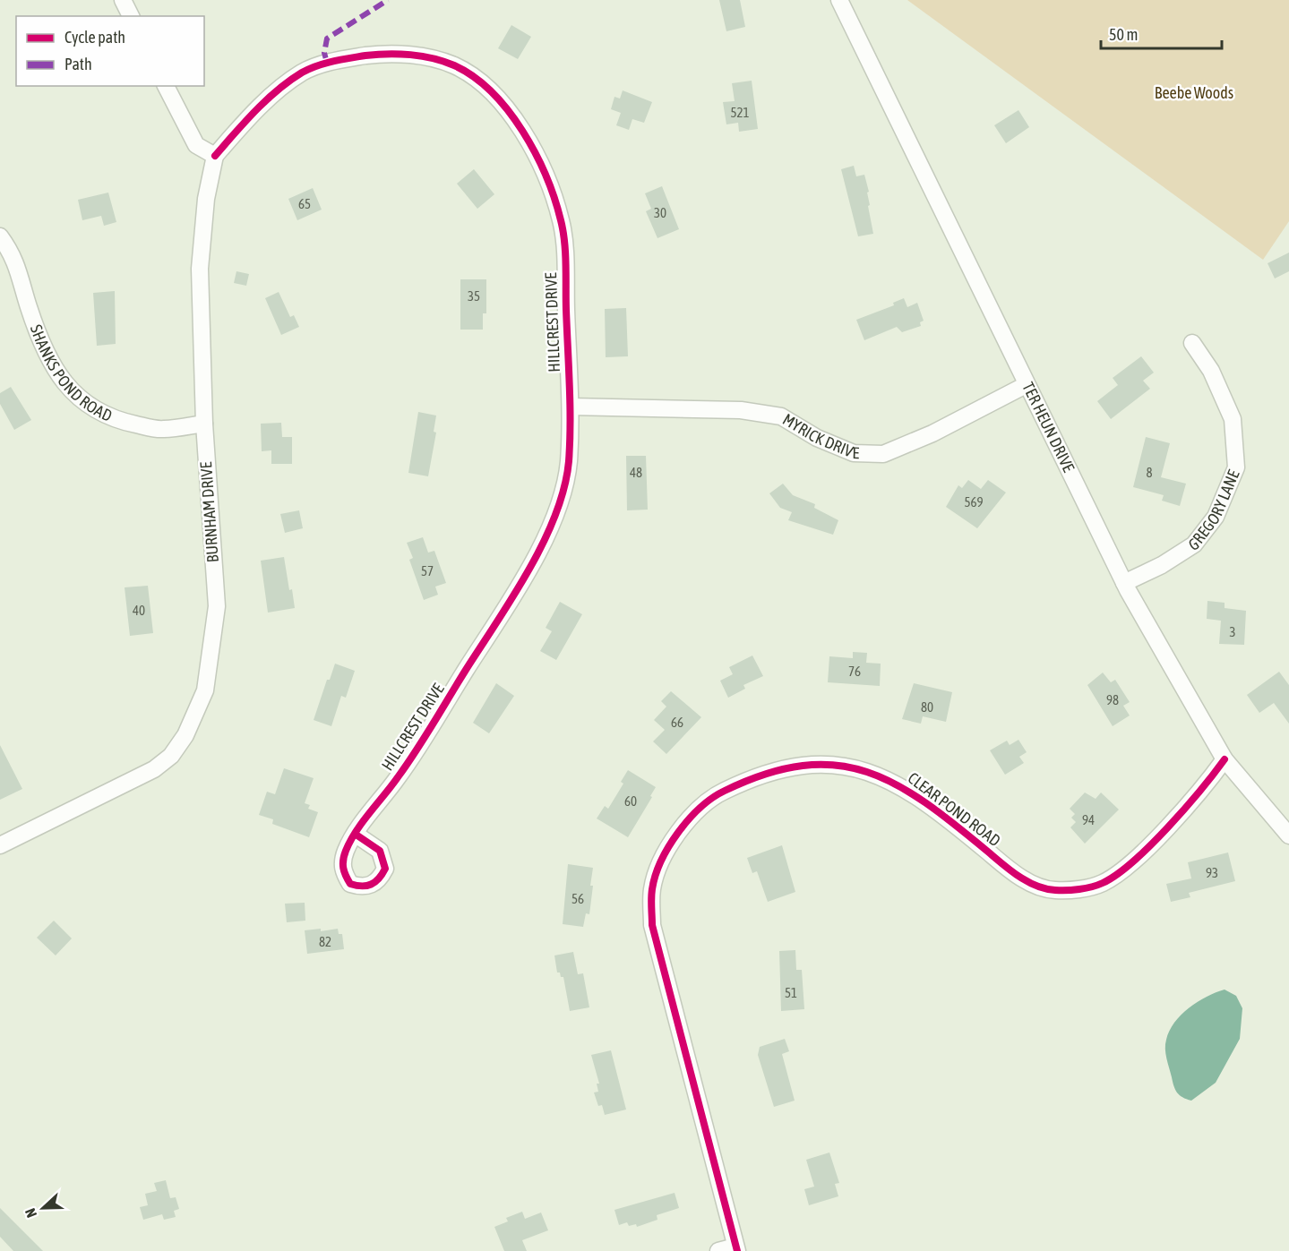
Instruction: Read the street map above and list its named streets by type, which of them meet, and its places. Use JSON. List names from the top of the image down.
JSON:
{
  "streets": {
    "street": [
      "HILLCREST DRIVE",
      "SHANKS POND ROAD",
      "TER HEUN DRIVE",
      "MYRICK DRIVE",
      "GREGORY LANE",
      "BURNHAM DRIVE",
      "CLEAR POND ROAD"
    ]
  },
  "crossings": [
    ["HILLCREST DRIVE", "MYRICK DRIVE"],
    ["HILLCREST DRIVE", "BURNHAM DRIVE"],
    ["SHANKS POND ROAD", "BURNHAM DRIVE"],
    ["TER HEUN DRIVE", "MYRICK DRIVE"],
    ["TER HEUN DRIVE", "GREGORY LANE"],
    ["TER HEUN DRIVE", "CLEAR POND ROAD"]
  ],
  "parks": ["Beebe Woods"],
  "house_numbers": [
    "521",
    "65",
    "30",
    "35",
    "48",
    "8",
    "569",
    "57",
    "40",
    "3",
    "76",
    "98",
    "80",
    "66",
    "60",
    "94",
    "93",
    "56",
    "82",
    "51"
  ],
  "legend": ["Cycle path", "Path"],
  "scale_bar": "50 m",
  "north": "left"
}
